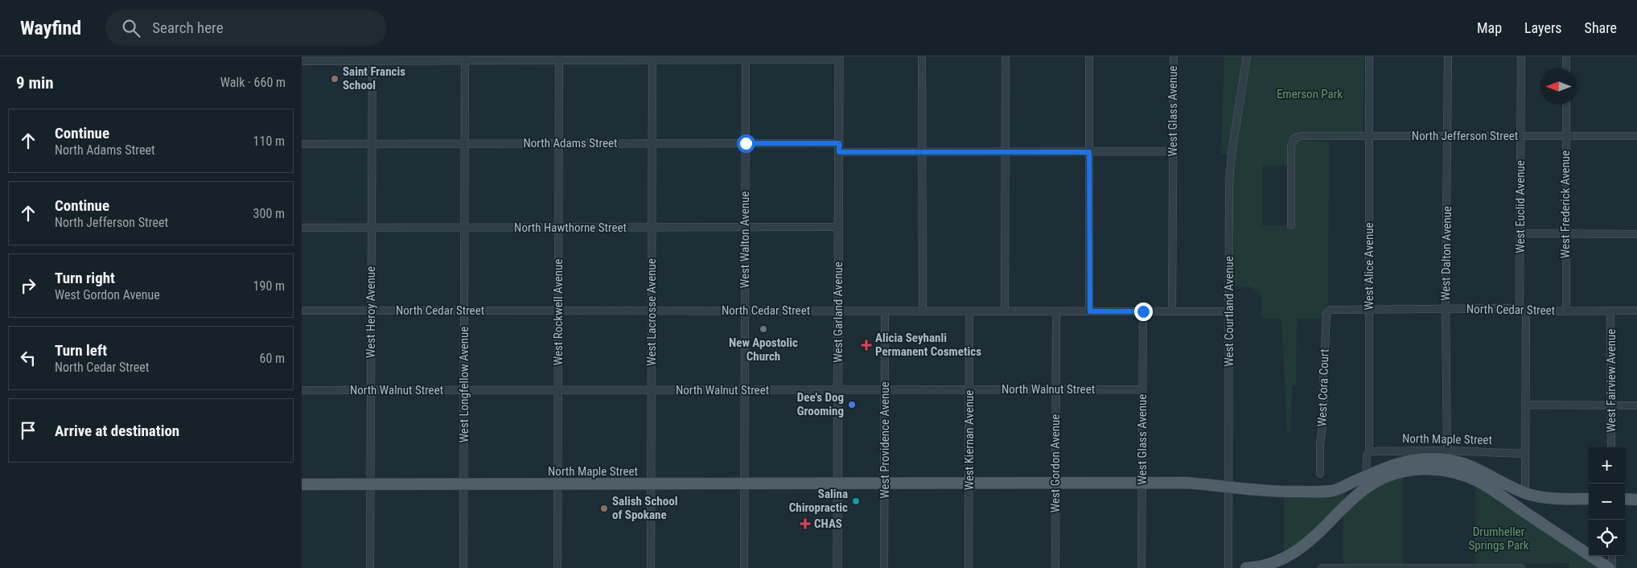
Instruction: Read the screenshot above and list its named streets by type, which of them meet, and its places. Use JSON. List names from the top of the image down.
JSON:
{
  "streets": {
    "main road": ["North Maple Street"],
    "street": [
      "West Glass Avenue",
      "North Jefferson Street",
      "North Adams Street",
      "West Frederick Avenue",
      "West Euclid Avenue",
      "North Hawthorne Street",
      "West Walton Avenue",
      "West Dalton Avenue",
      "West Alice Avenue",
      "North Cedar Street",
      "West Courtland Avenue",
      "West Heroy Avenue",
      "West Rockwell Avenue",
      "West Lacrosse Avenue",
      "West Garland Avenue",
      "West Fairview Avenue",
      "West Longfellow Avenue",
      "West Cora Court",
      "North Walnut Street",
      "West Providence Avenue",
      "West Kiernan Avenue",
      "West Gordon Avenue"
    ]
  },
  "crossings": [
    ["West Glass Avenue", "North Cedar Street"],
    ["West Glass Avenue", "North Walnut Street"],
    ["West Glass Avenue", "North Maple Street"],
    ["North Jefferson Street", "West Frederick Avenue"],
    ["North Jefferson Street", "West Euclid Avenue"],
    ["North Jefferson Street", "West Dalton Avenue"],
    ["North Jefferson Street", "West Alice Avenue"],
    ["North Adams Street", "West Walton Avenue"],
    ["North Adams Street", "West Heroy Avenue"],
    ["North Adams Street", "West Rockwell Avenue"],
    ["North Adams Street", "West Lacrosse Avenue"],
    ["North Adams Street", "West Garland Avenue"],
    ["North Adams Street", "West Longfellow Avenue"],
    ["West Frederick Avenue", "North Cedar Street"],
    ["West Euclid Avenue", "North Cedar Street"],
    ["West Euclid Avenue", "North Maple Street"],
    ["North Hawthorne Street", "West Walton Avenue"],
    ["North Hawthorne Street", "West Heroy Avenue"],
    ["North Hawthorne Street", "West Rockwell Avenue"],
    ["North Hawthorne Street", "West Lacrosse Avenue"],
    ["North Hawthorne Street", "West Garland Avenue"],
    ["North Hawthorne Street", "West Longfellow Avenue"],
    ["West Walton Avenue", "North Cedar Street"],
    ["West Walton Avenue", "North Walnut Street"],
    ["West Walton Avenue", "North Maple Street"],
    ["West Dalton Avenue", "North Cedar Street"],
    ["West Dalton Avenue", "North Maple Street"],
    ["West Alice Avenue", "North Cedar Street"],
    ["West Alice Avenue", "North Maple Street"],
    ["North Cedar Street", "West Courtland Avenue"],
    ["North Cedar Street", "West Heroy Avenue"],
    ["North Cedar Street", "West Rockwell Avenue"],
    ["North Cedar Street", "West Lacrosse Avenue"],
    ["North Cedar Street", "West Garland Avenue"],
    ["North Cedar Street", "West Fairview Avenue"],
    ["North Cedar Street", "West Longfellow Avenue"],
    ["North Cedar Street", "West Cora Court"],
    ["North Cedar Street", "West Providence Avenue"],
    ["North Cedar Street", "West Kiernan Avenue"],
    ["North Cedar Street", "West Gordon Avenue"],
    ["West Courtland Avenue", "North Maple Street"],
    ["West Heroy Avenue", "North Walnut Street"],
    ["West Heroy Avenue", "North Maple Street"],
    ["West Rockwell Avenue", "North Walnut Street"],
    ["West Rockwell Avenue", "North Maple Street"],
    ["West Lacrosse Avenue", "North Walnut Street"],
    ["West Lacrosse Avenue", "North Maple Street"],
    ["West Garland Avenue", "North Walnut Street"],
    ["West Garland Avenue", "North Maple Street"],
    ["West Longfellow Avenue", "North Walnut Street"],
    ["West Longfellow Avenue", "North Maple Street"],
    ["North Walnut Street", "West Providence Avenue"],
    ["North Walnut Street", "West Kiernan Avenue"],
    ["North Walnut Street", "West Gordon Avenue"],
    ["North Maple Street", "West Providence Avenue"],
    ["North Maple Street", "West Kiernan Avenue"],
    ["North Maple Street", "West Gordon Avenue"]
  ],
  "parks": ["Emerson Park", "Drumheller Springs Park"],
  "places": {
    "other": [
      "Saint Francis School",
      "New Apostolic Church",
      "Dee's Dog Grooming",
      "Salina Chiropractic",
      "Salish School of Spokane"
    ],
    "health": ["Alicia Seyhanli Permanent Cosmetics", "CHAS"]
  },
  "north": "left",
  "page": {
    "header": "Wayfind",
    "search": "Search here",
    "nav": ["Map", "Layers", "Share"],
    "heading": ["9 min", "Walk · 660 m"],
    "list": [
      ["Continue", "North Adams Street", "110 m"],
      ["Continue", "North Jefferson Street", "300 m"],
      ["Turn right", "West Gordon Avenue", "190 m"],
      ["Turn left", "North Cedar Street", "60 m"],
      "Arrive at destination"
    ],
    "map_buttons": ["+", "−"]
  }
}
